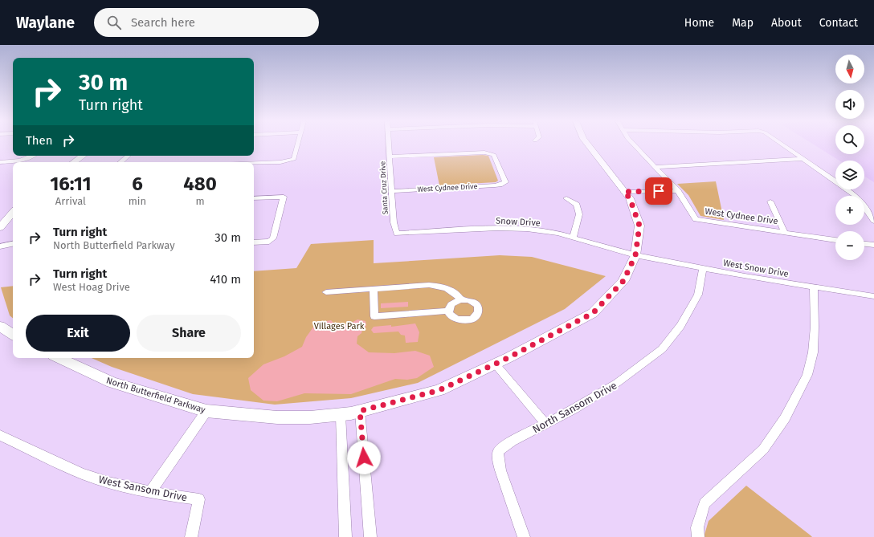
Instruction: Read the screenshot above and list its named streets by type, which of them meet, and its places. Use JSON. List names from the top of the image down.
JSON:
{
  "streets": {
    "street": [
      "Santa Cruz Drive",
      "West Cydnee Drive",
      "Snow Drive",
      "West Snow Drive",
      "North Butterfield Parkway",
      "North Sansom Drive",
      "West Sansom Drive"
    ]
  },
  "crossings": [
    ["Santa Cruz Drive", "West Cydnee Drive"],
    ["Santa Cruz Drive", "Snow Drive"],
    ["Snow Drive", "West Snow Drive"],
    ["Snow Drive", "North Butterfield Parkway"],
    ["West Snow Drive", "North Butterfield Parkway"],
    ["West Snow Drive", "North Sansom Drive"]
  ],
  "parks": ["Villages Park"],
  "north": "bottom",
  "page": {
    "header": "Waylane",
    "search": "Search here",
    "nav": [
      "Home",
      "Map",
      "About",
      "Contact"
    ],
    "map_buttons": ["+", "−"],
    "turn": ["30 m", "Turn right"],
    "then": "Then",
    "eta": [
      "16:11",
      "Arrival",
      "6",
      "min",
      "480",
      "m"
    ],
    "list": [
      {
        "name": "Turn right",
        "note": "North Butterfield Parkway",
        "value": "30 m"
      },
      {
        "name": "Turn right",
        "note": "West Hoag Drive",
        "value": "410 m"
      }
    ],
    "buttons": ["Exit", "Share"]
  }
}
